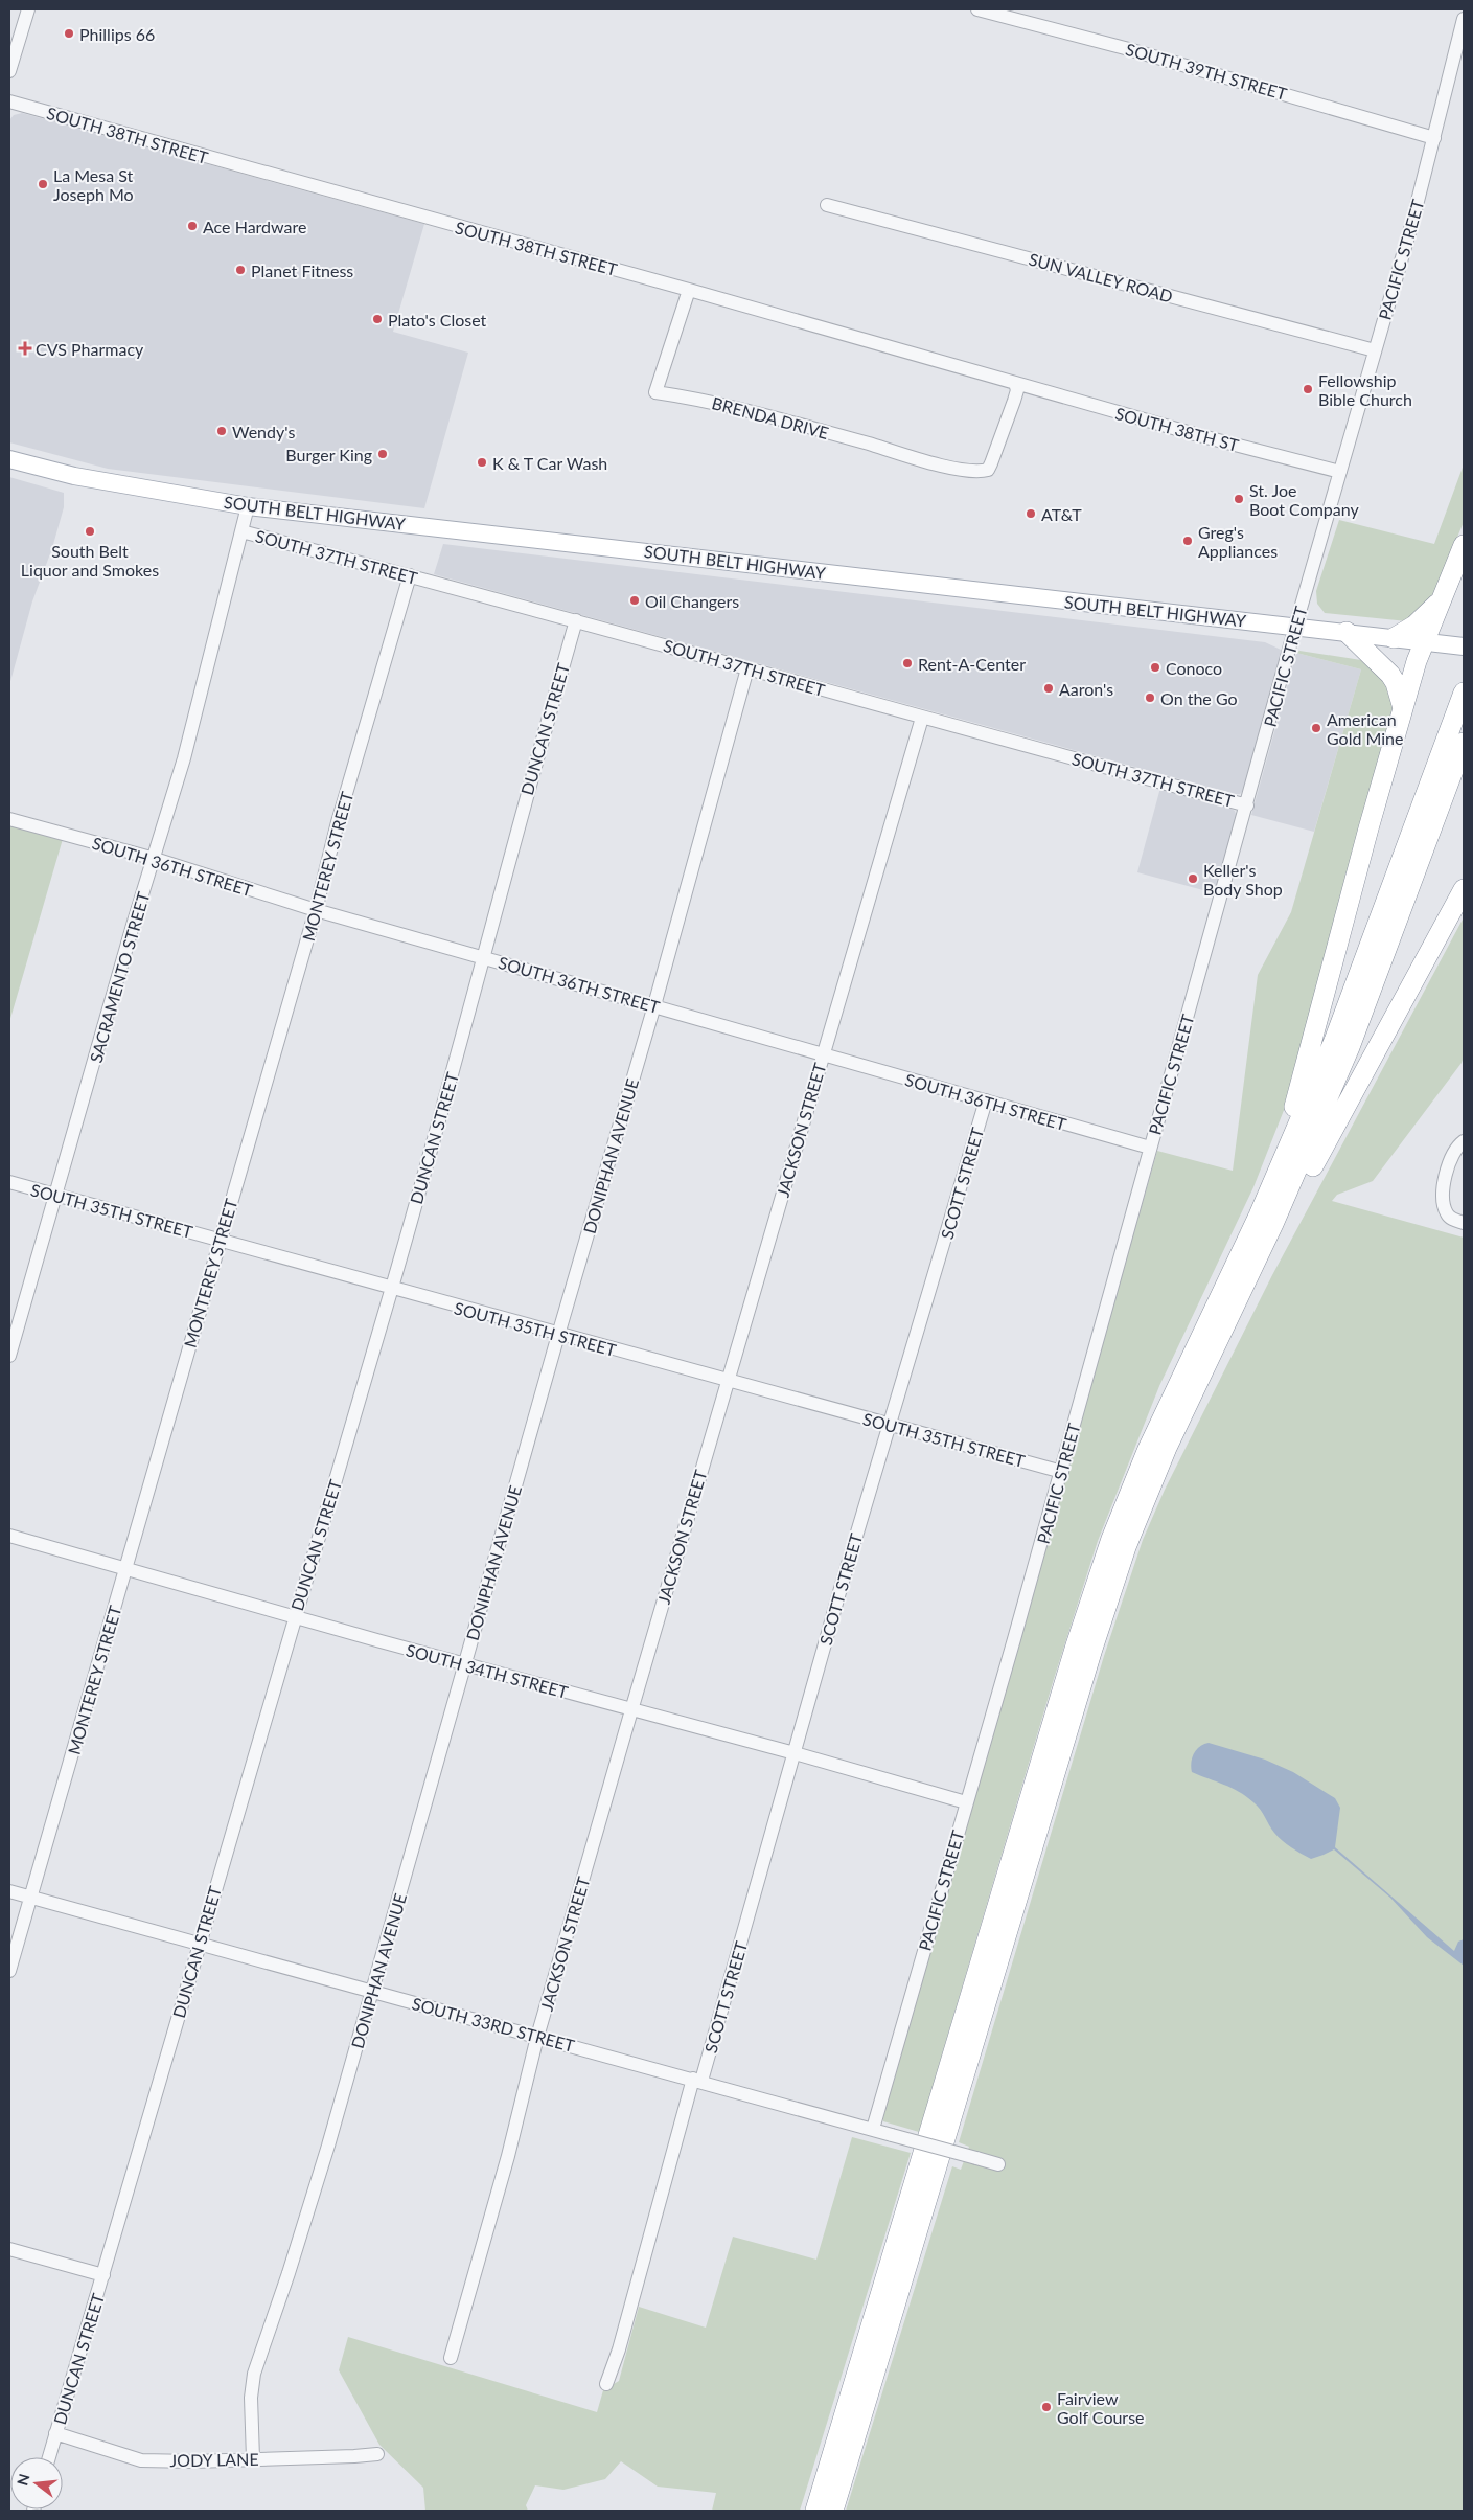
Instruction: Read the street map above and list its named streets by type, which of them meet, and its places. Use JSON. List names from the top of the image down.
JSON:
{
  "streets": {
    "main road": ["SOUTH BELT HIGHWAY"],
    "street": [
      "SOUTH 39TH STREET",
      "SOUTH 38TH STREET",
      "PACIFIC STREET",
      "SUN VALLEY ROAD",
      "BRENDA DRIVE",
      "SOUTH 38TH ST",
      "SOUTH 37TH STREET",
      "DUNCAN STREET",
      "SOUTH 36TH STREET",
      "MONTEREY STREET",
      "SACRAMENTO STREET",
      "JACKSON STREET",
      "DONIPHAN AVENUE",
      "SCOTT STREET",
      "SOUTH 35TH STREET",
      "SOUTH 34TH STREET",
      "SOUTH 33RD STREET",
      "JODY LANE"
    ]
  },
  "crossings": [
    ["SOUTH 39TH STREET", "PACIFIC STREET"],
    ["SOUTH 38TH STREET", "BRENDA DRIVE"],
    ["SOUTH 38TH STREET", "SOUTH 38TH ST"],
    ["PACIFIC STREET", "SUN VALLEY ROAD"],
    ["PACIFIC STREET", "SOUTH 38TH ST"],
    ["PACIFIC STREET", "SOUTH BELT HIGHWAY"],
    ["PACIFIC STREET", "SOUTH 37TH STREET"],
    ["PACIFIC STREET", "SOUTH 36TH STREET"],
    ["PACIFIC STREET", "SOUTH 35TH STREET"],
    ["PACIFIC STREET", "SOUTH 34TH STREET"],
    ["PACIFIC STREET", "SOUTH 33RD STREET"],
    ["BRENDA DRIVE", "SOUTH 38TH ST"],
    ["SOUTH BELT HIGHWAY", "SACRAMENTO STREET"],
    ["SOUTH 37TH STREET", "DUNCAN STREET"],
    ["SOUTH 37TH STREET", "MONTEREY STREET"],
    ["SOUTH 37TH STREET", "SACRAMENTO STREET"],
    ["SOUTH 37TH STREET", "JACKSON STREET"],
    ["SOUTH 37TH STREET", "DONIPHAN AVENUE"],
    ["DUNCAN STREET", "SOUTH 36TH STREET"],
    ["DUNCAN STREET", "SOUTH 35TH STREET"],
    ["DUNCAN STREET", "SOUTH 34TH STREET"],
    ["DUNCAN STREET", "SOUTH 33RD STREET"],
    ["DUNCAN STREET", "JODY LANE"],
    ["SOUTH 36TH STREET", "MONTEREY STREET"],
    ["SOUTH 36TH STREET", "SACRAMENTO STREET"],
    ["SOUTH 36TH STREET", "JACKSON STREET"],
    ["SOUTH 36TH STREET", "DONIPHAN AVENUE"],
    ["SOUTH 36TH STREET", "SCOTT STREET"],
    ["MONTEREY STREET", "SOUTH 35TH STREET"],
    ["MONTEREY STREET", "SOUTH 34TH STREET"],
    ["MONTEREY STREET", "SOUTH 33RD STREET"],
    ["SACRAMENTO STREET", "SOUTH 35TH STREET"],
    ["JACKSON STREET", "SOUTH 35TH STREET"],
    ["JACKSON STREET", "SOUTH 34TH STREET"],
    ["JACKSON STREET", "SOUTH 33RD STREET"],
    ["DONIPHAN AVENUE", "SOUTH 35TH STREET"],
    ["DONIPHAN AVENUE", "SOUTH 34TH STREET"],
    ["DONIPHAN AVENUE", "SOUTH 33RD STREET"],
    ["DONIPHAN AVENUE", "JODY LANE"],
    ["SCOTT STREET", "SOUTH 35TH STREET"],
    ["SCOTT STREET", "SOUTH 34TH STREET"],
    ["SCOTT STREET", "SOUTH 33RD STREET"]
  ],
  "places": {
    "other": [
      "Phillips 66",
      "La Mesa St Joseph Mo",
      "Ace Hardware",
      "Planet Fitness",
      "Plato's Closet",
      "Fellowship Bible Church",
      "Wendy's",
      "Burger King",
      "K & T Car Wash",
      "St. Joe Boot Company",
      "AT&T",
      "South Belt Liquor and Smokes",
      "Greg's Appliances",
      "Oil Changers",
      "Rent-A-Center",
      "Conoco",
      "Aaron's",
      "On the Go",
      "American Gold Mine",
      "Keller's Body Shop",
      "Fairview Golf Course"
    ],
    "health": ["CVS Pharmacy"]
  },
  "north": "left"
}
